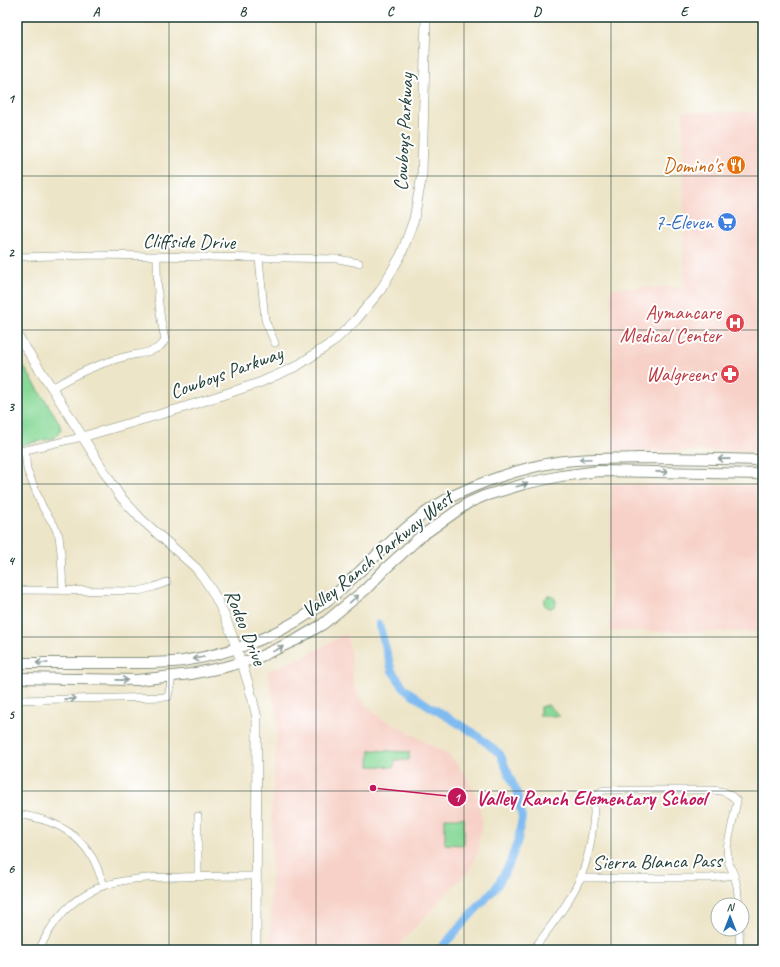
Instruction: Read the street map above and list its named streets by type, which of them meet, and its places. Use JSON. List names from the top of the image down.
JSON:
{
  "streets": {
    "main road": ["Valley Ranch Parkway West"],
    "street": [
      "Cowboys Parkway",
      "Cliffside Drive",
      "Rodeo Drive",
      "Sierra Blanca Pass"
    ]
  },
  "crossings": [
    ["Cowboys Parkway", "Rodeo Drive"],
    ["Valley Ranch Parkway West", "Rodeo Drive"]
  ],
  "places": {
    "restaurant": ["Domino's"],
    "supermarket": ["7-Eleven"],
    "hospital": ["Aymancare Medical Center"],
    "pharmacy": ["Walgreens"],
    "other": ["Valley Ranch Elementary School"]
  },
  "north": "top",
  "grid": {
    "columns": [
      "A",
      "B",
      "C",
      "D",
      "E"
    ],
    "rows": [
      "1",
      "2",
      "3",
      "4",
      "5",
      "6"
    ]
  }
}
